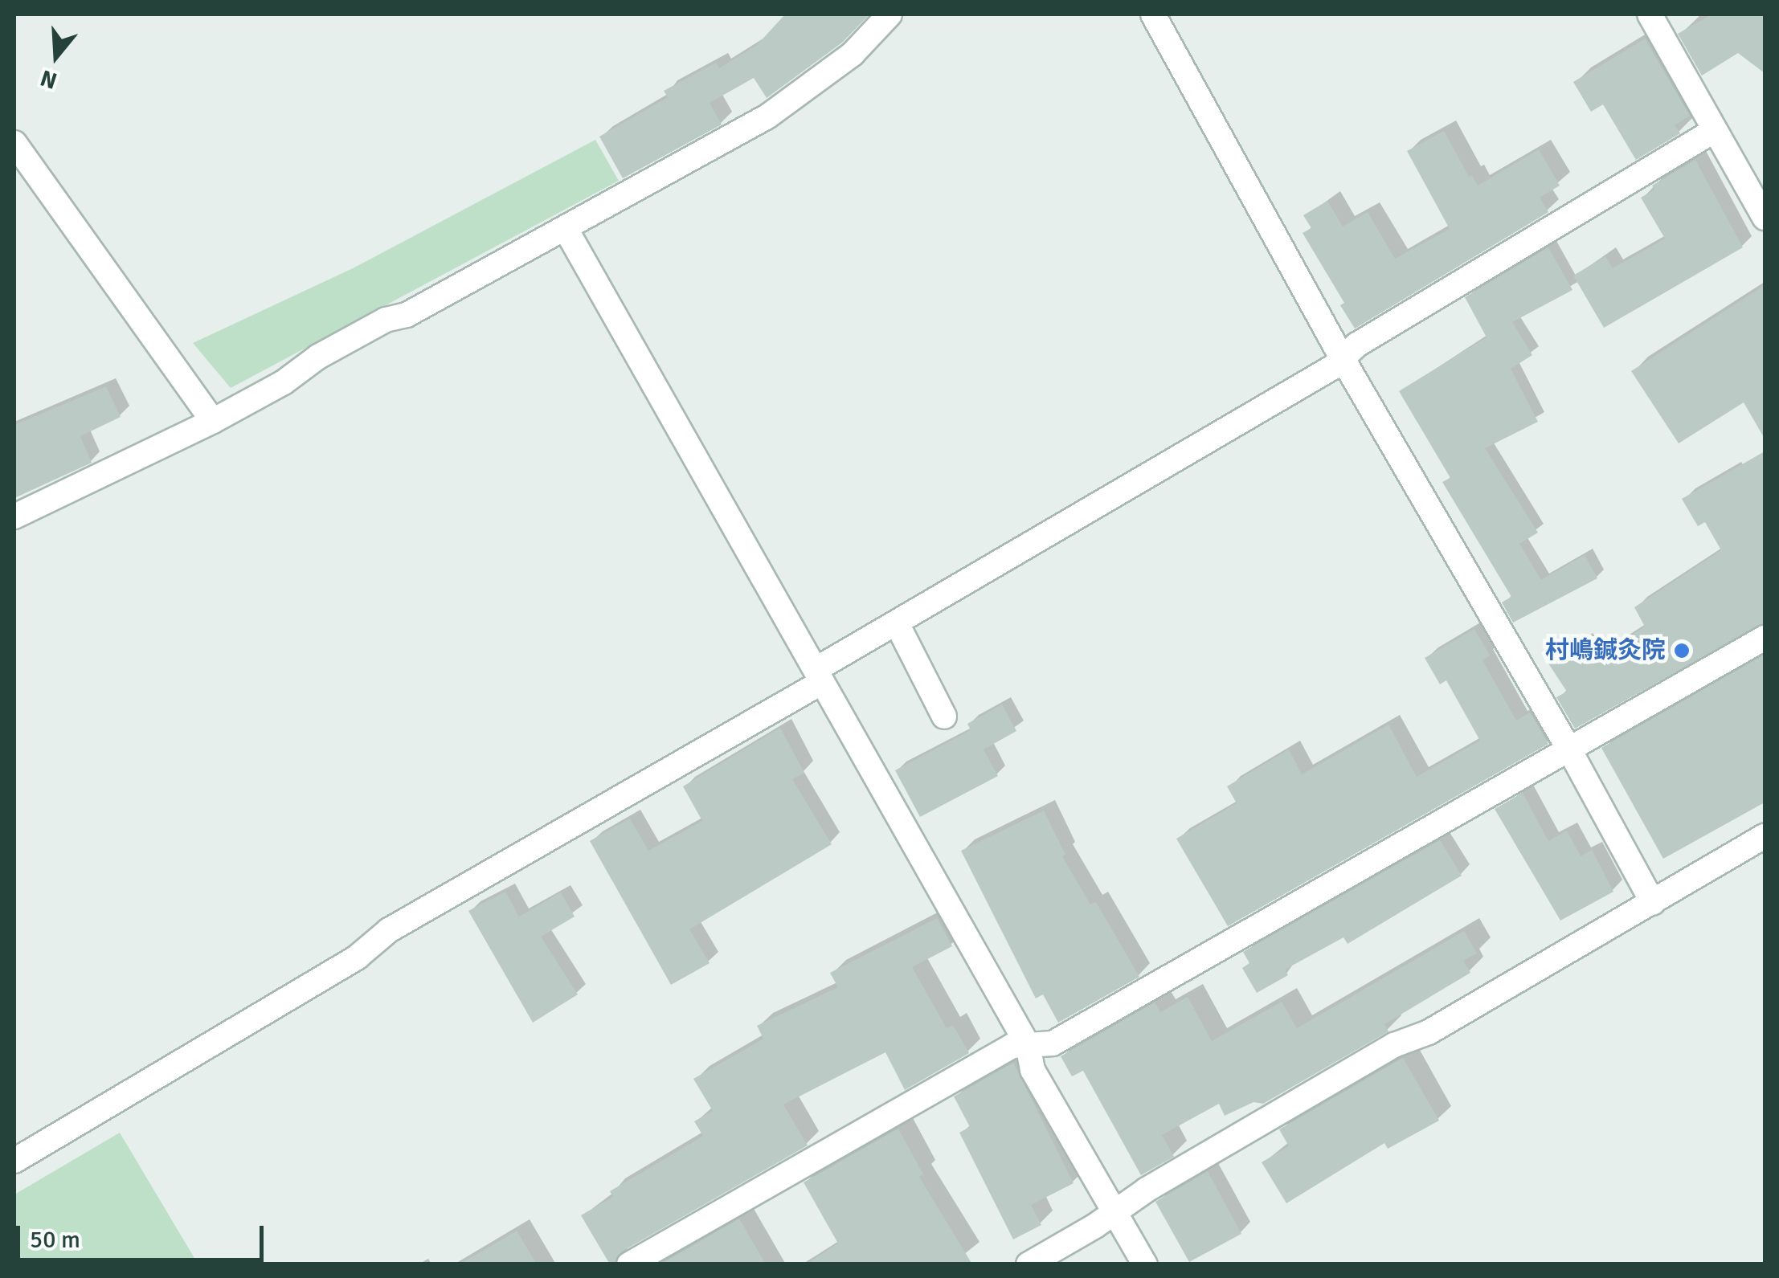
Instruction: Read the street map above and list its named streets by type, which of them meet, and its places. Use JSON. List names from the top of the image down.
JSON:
{
  "places": ["村嶋鍼灸院"],
  "scale_bar": "50 m",
  "north": "bottom"
}
